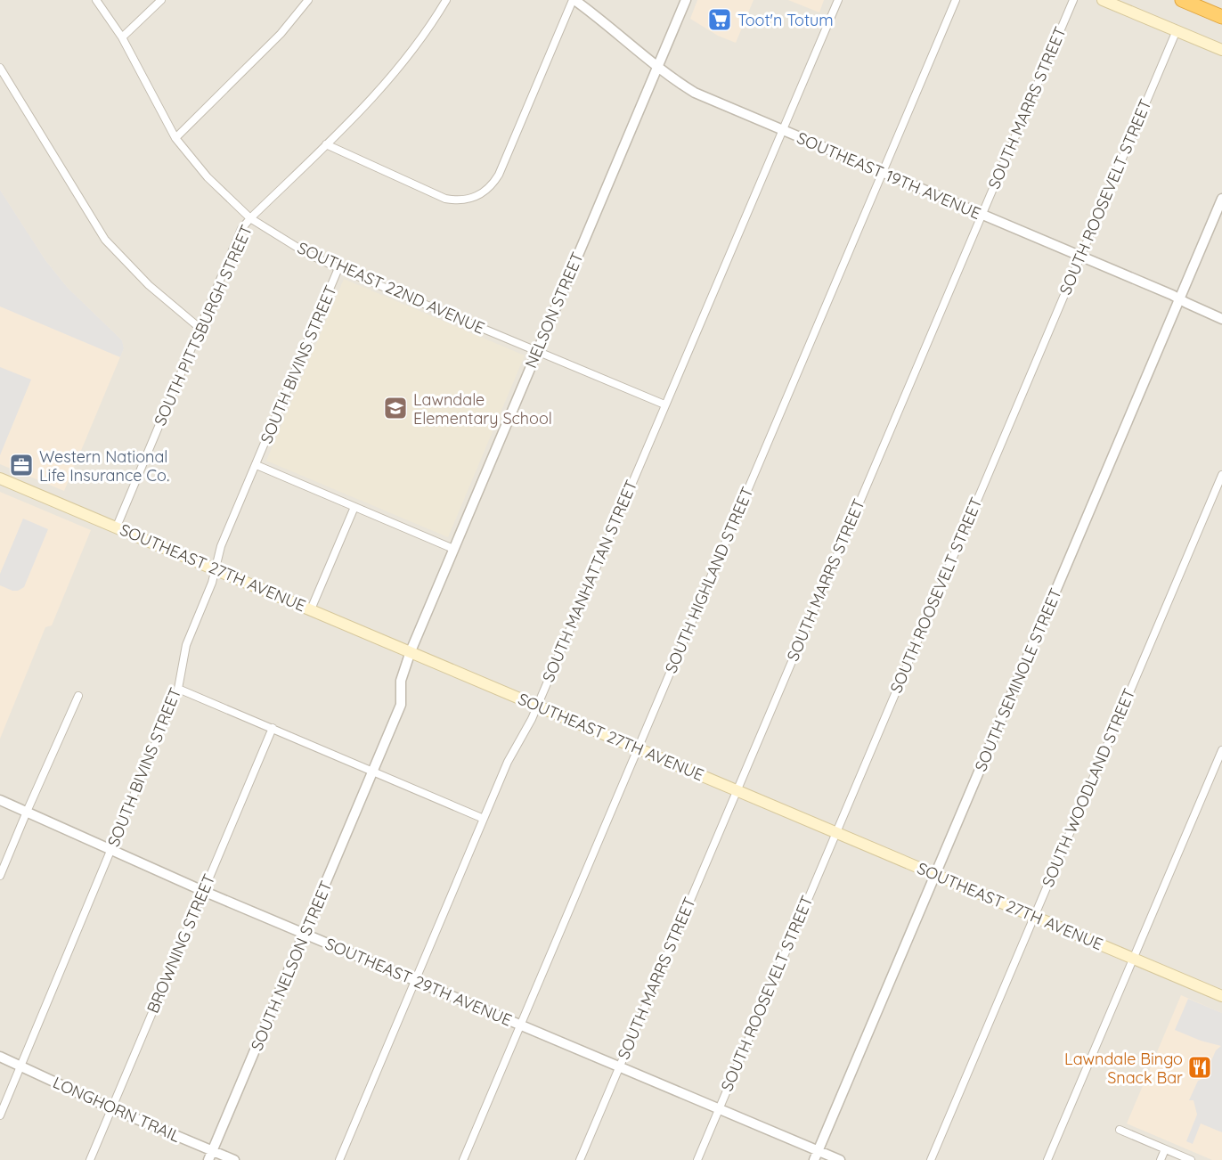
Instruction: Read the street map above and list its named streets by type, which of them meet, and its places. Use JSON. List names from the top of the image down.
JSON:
{
  "streets": {
    "main road": ["SOUTHEAST 27TH AVENUE"],
    "street": [
      "SOUTH MARRS STREET",
      "SOUTHEAST 19TH AVENUE",
      "SOUTH ROOSEVELT STREET",
      "SOUTHEAST 22ND AVENUE",
      "NELSON STREET",
      "SOUTH PITTSBURGH STREET",
      "SOUTH BIVINS STREET",
      "SOUTH HIGHLAND STREET",
      "SOUTH MANHATTAN STREET",
      "SOUTH SEMINOLE STREET",
      "SOUTH WOODLAND STREET",
      "BROWNING STREET",
      "SOUTH NELSON STREET",
      "SOUTHEAST 29TH AVENUE",
      "LONGHORN TRAIL"
    ]
  },
  "crossings": [
    ["SOUTH MARRS STREET", "SOUTHEAST 19TH AVENUE"],
    ["SOUTH MARRS STREET", "SOUTHEAST 27TH AVENUE"],
    ["SOUTH MARRS STREET", "SOUTHEAST 29TH AVENUE"],
    ["SOUTHEAST 19TH AVENUE", "SOUTH ROOSEVELT STREET"],
    ["SOUTHEAST 19TH AVENUE", "NELSON STREET"],
    ["SOUTHEAST 19TH AVENUE", "SOUTH HIGHLAND STREET"],
    ["SOUTHEAST 19TH AVENUE", "SOUTH MANHATTAN STREET"],
    ["SOUTHEAST 19TH AVENUE", "SOUTH SEMINOLE STREET"],
    ["SOUTH ROOSEVELT STREET", "SOUTHEAST 27TH AVENUE"],
    ["SOUTH ROOSEVELT STREET", "SOUTHEAST 29TH AVENUE"],
    ["SOUTHEAST 22ND AVENUE", "NELSON STREET"],
    ["SOUTHEAST 22ND AVENUE", "SOUTH PITTSBURGH STREET"],
    ["SOUTHEAST 22ND AVENUE", "SOUTH BIVINS STREET"],
    ["SOUTHEAST 22ND AVENUE", "SOUTH MANHATTAN STREET"],
    ["NELSON STREET", "SOUTHEAST 27TH AVENUE"],
    ["NELSON STREET", "SOUTH NELSON STREET"],
    ["SOUTH PITTSBURGH STREET", "SOUTHEAST 27TH AVENUE"],
    ["SOUTH BIVINS STREET", "SOUTHEAST 27TH AVENUE"],
    ["SOUTH BIVINS STREET", "SOUTHEAST 29TH AVENUE"],
    ["SOUTH BIVINS STREET", "LONGHORN TRAIL"],
    ["SOUTHEAST 27TH AVENUE", "SOUTH HIGHLAND STREET"],
    ["SOUTHEAST 27TH AVENUE", "SOUTH MANHATTAN STREET"],
    ["SOUTHEAST 27TH AVENUE", "SOUTH SEMINOLE STREET"],
    ["SOUTHEAST 27TH AVENUE", "SOUTH WOODLAND STREET"],
    ["SOUTH HIGHLAND STREET", "SOUTHEAST 29TH AVENUE"],
    ["SOUTH MANHATTAN STREET", "SOUTHEAST 29TH AVENUE"],
    ["SOUTH SEMINOLE STREET", "SOUTHEAST 29TH AVENUE"],
    ["BROWNING STREET", "SOUTHEAST 29TH AVENUE"],
    ["BROWNING STREET", "LONGHORN TRAIL"],
    ["SOUTH NELSON STREET", "SOUTHEAST 29TH AVENUE"],
    ["SOUTH NELSON STREET", "LONGHORN TRAIL"]
  ],
  "places": {
    "supermarket": ["Toot'n Totum"],
    "school or university": ["Lawndale Elementary School"],
    "office": ["Western National Life Insurance Co."],
    "restaurant": ["Lawndale Bingo Snack Bar"]
  }
}
